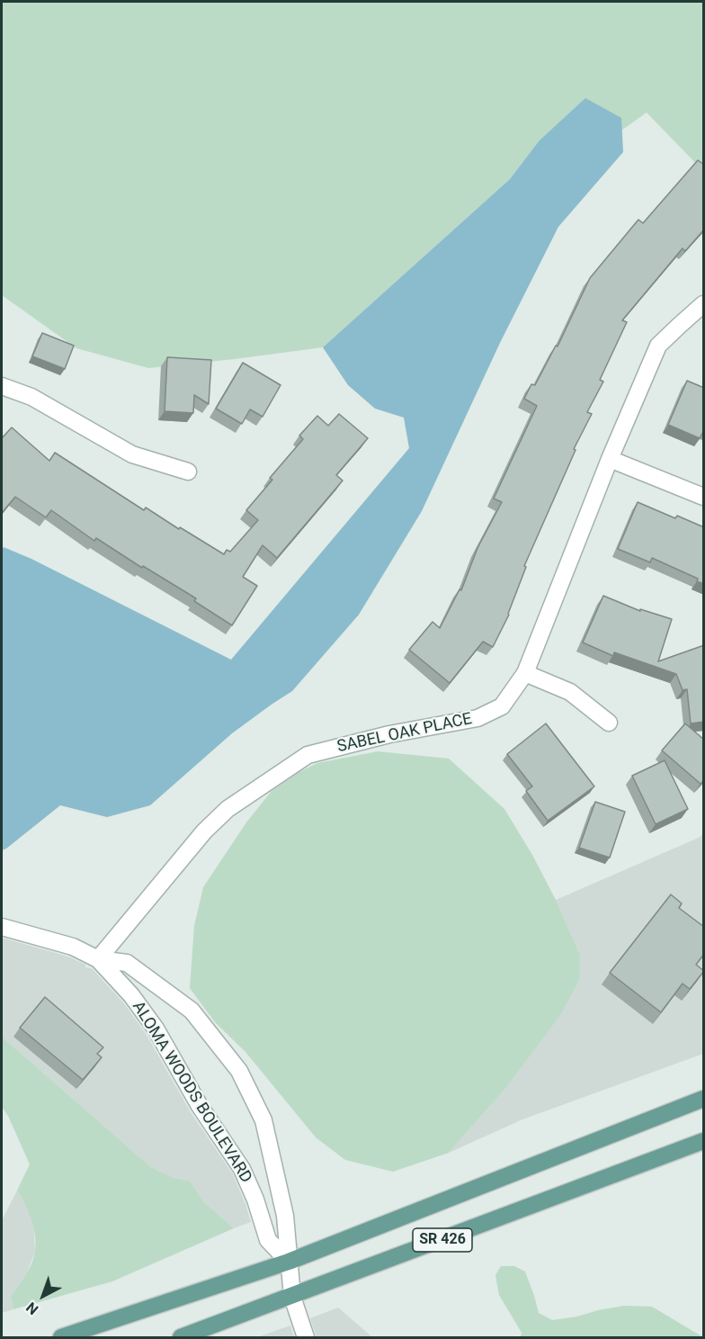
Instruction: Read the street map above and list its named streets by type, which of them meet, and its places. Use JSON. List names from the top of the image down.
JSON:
{
  "streets": {
    "main road": ["SR 426"],
    "street": ["SABEL OAK PLACE", "ALOMA WOODS BOULEVARD"]
  },
  "crossings": [
    ["SABEL OAK PLACE", "ALOMA WOODS BOULEVARD"],
    ["ALOMA WOODS BOULEVARD", "SR 426"]
  ],
  "north": "bottom left"
}
